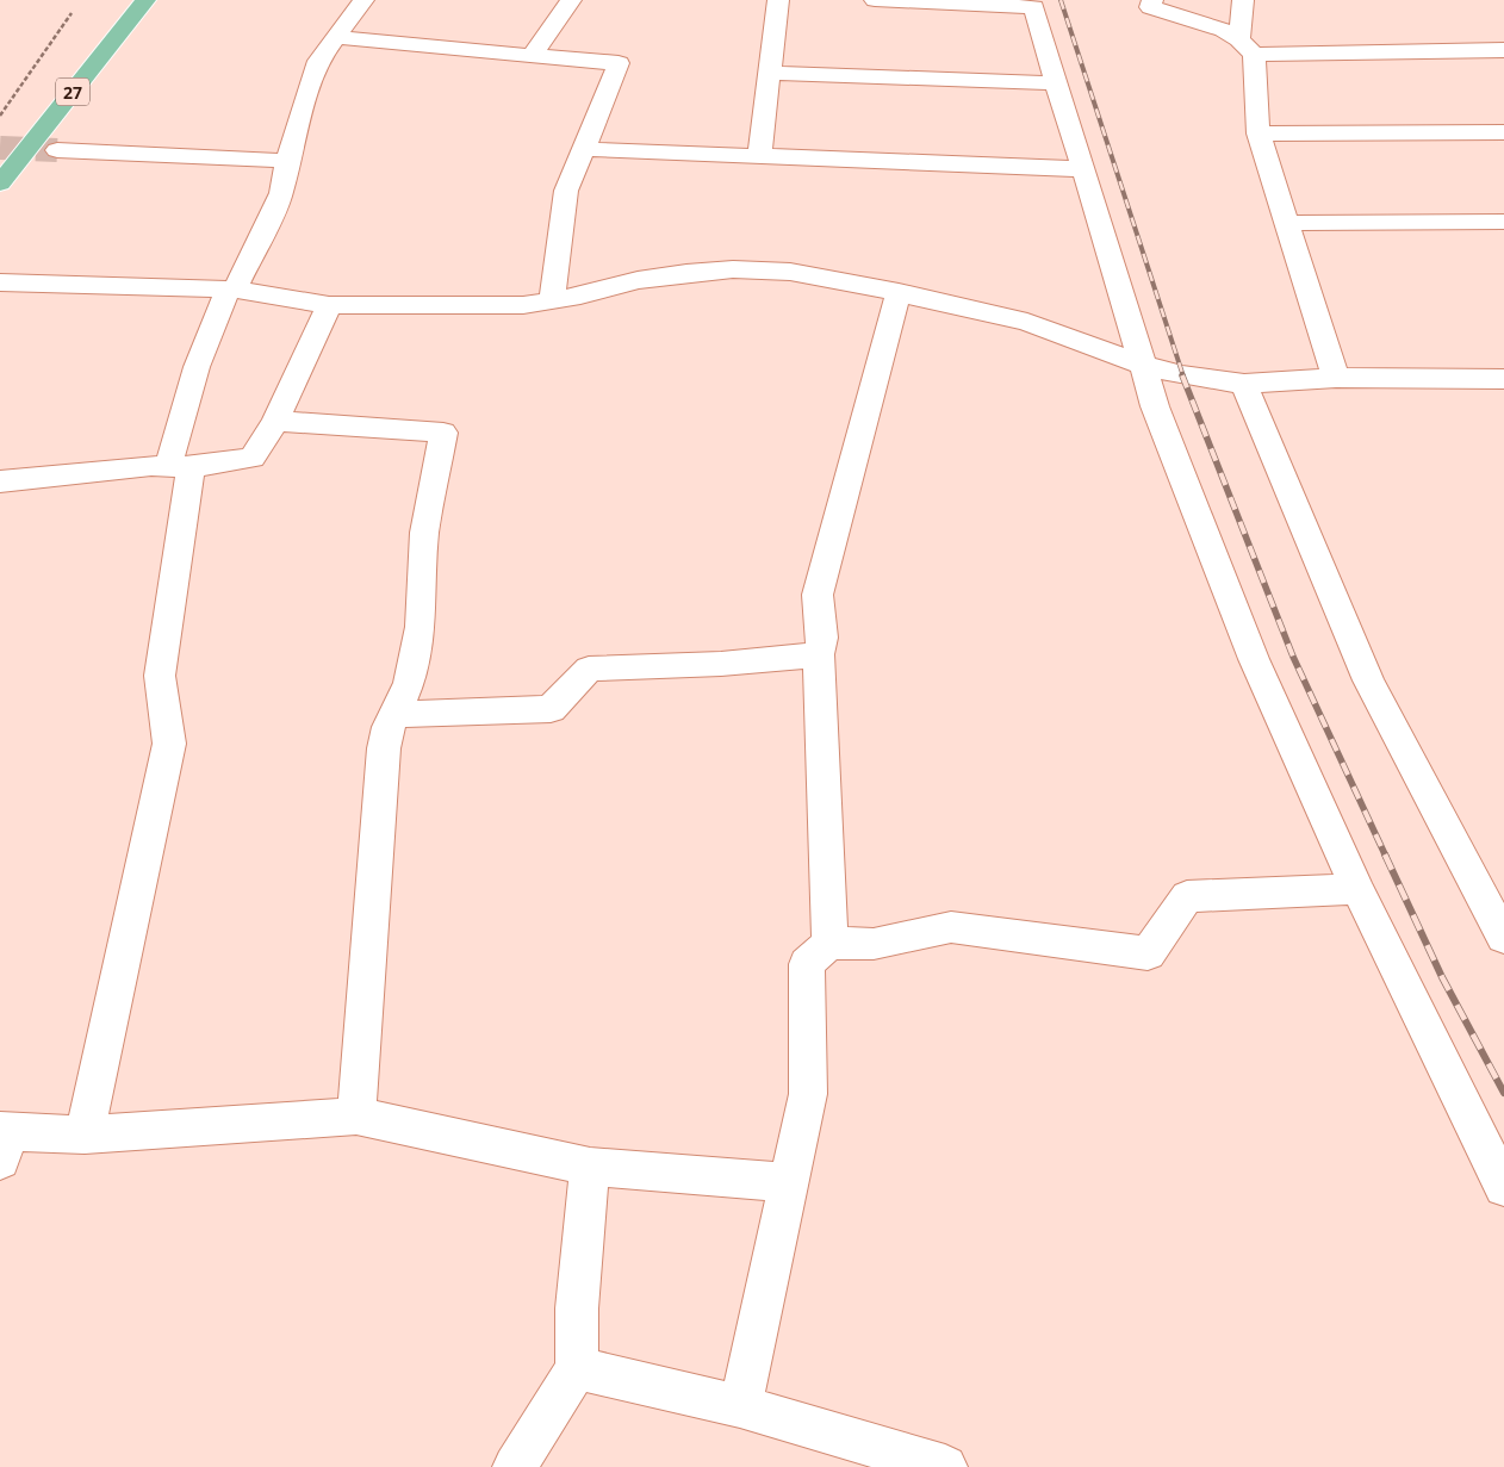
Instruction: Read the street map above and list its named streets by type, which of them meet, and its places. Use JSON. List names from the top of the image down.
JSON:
{
  "streets": {
    "main road": ["27"]
  }
}
